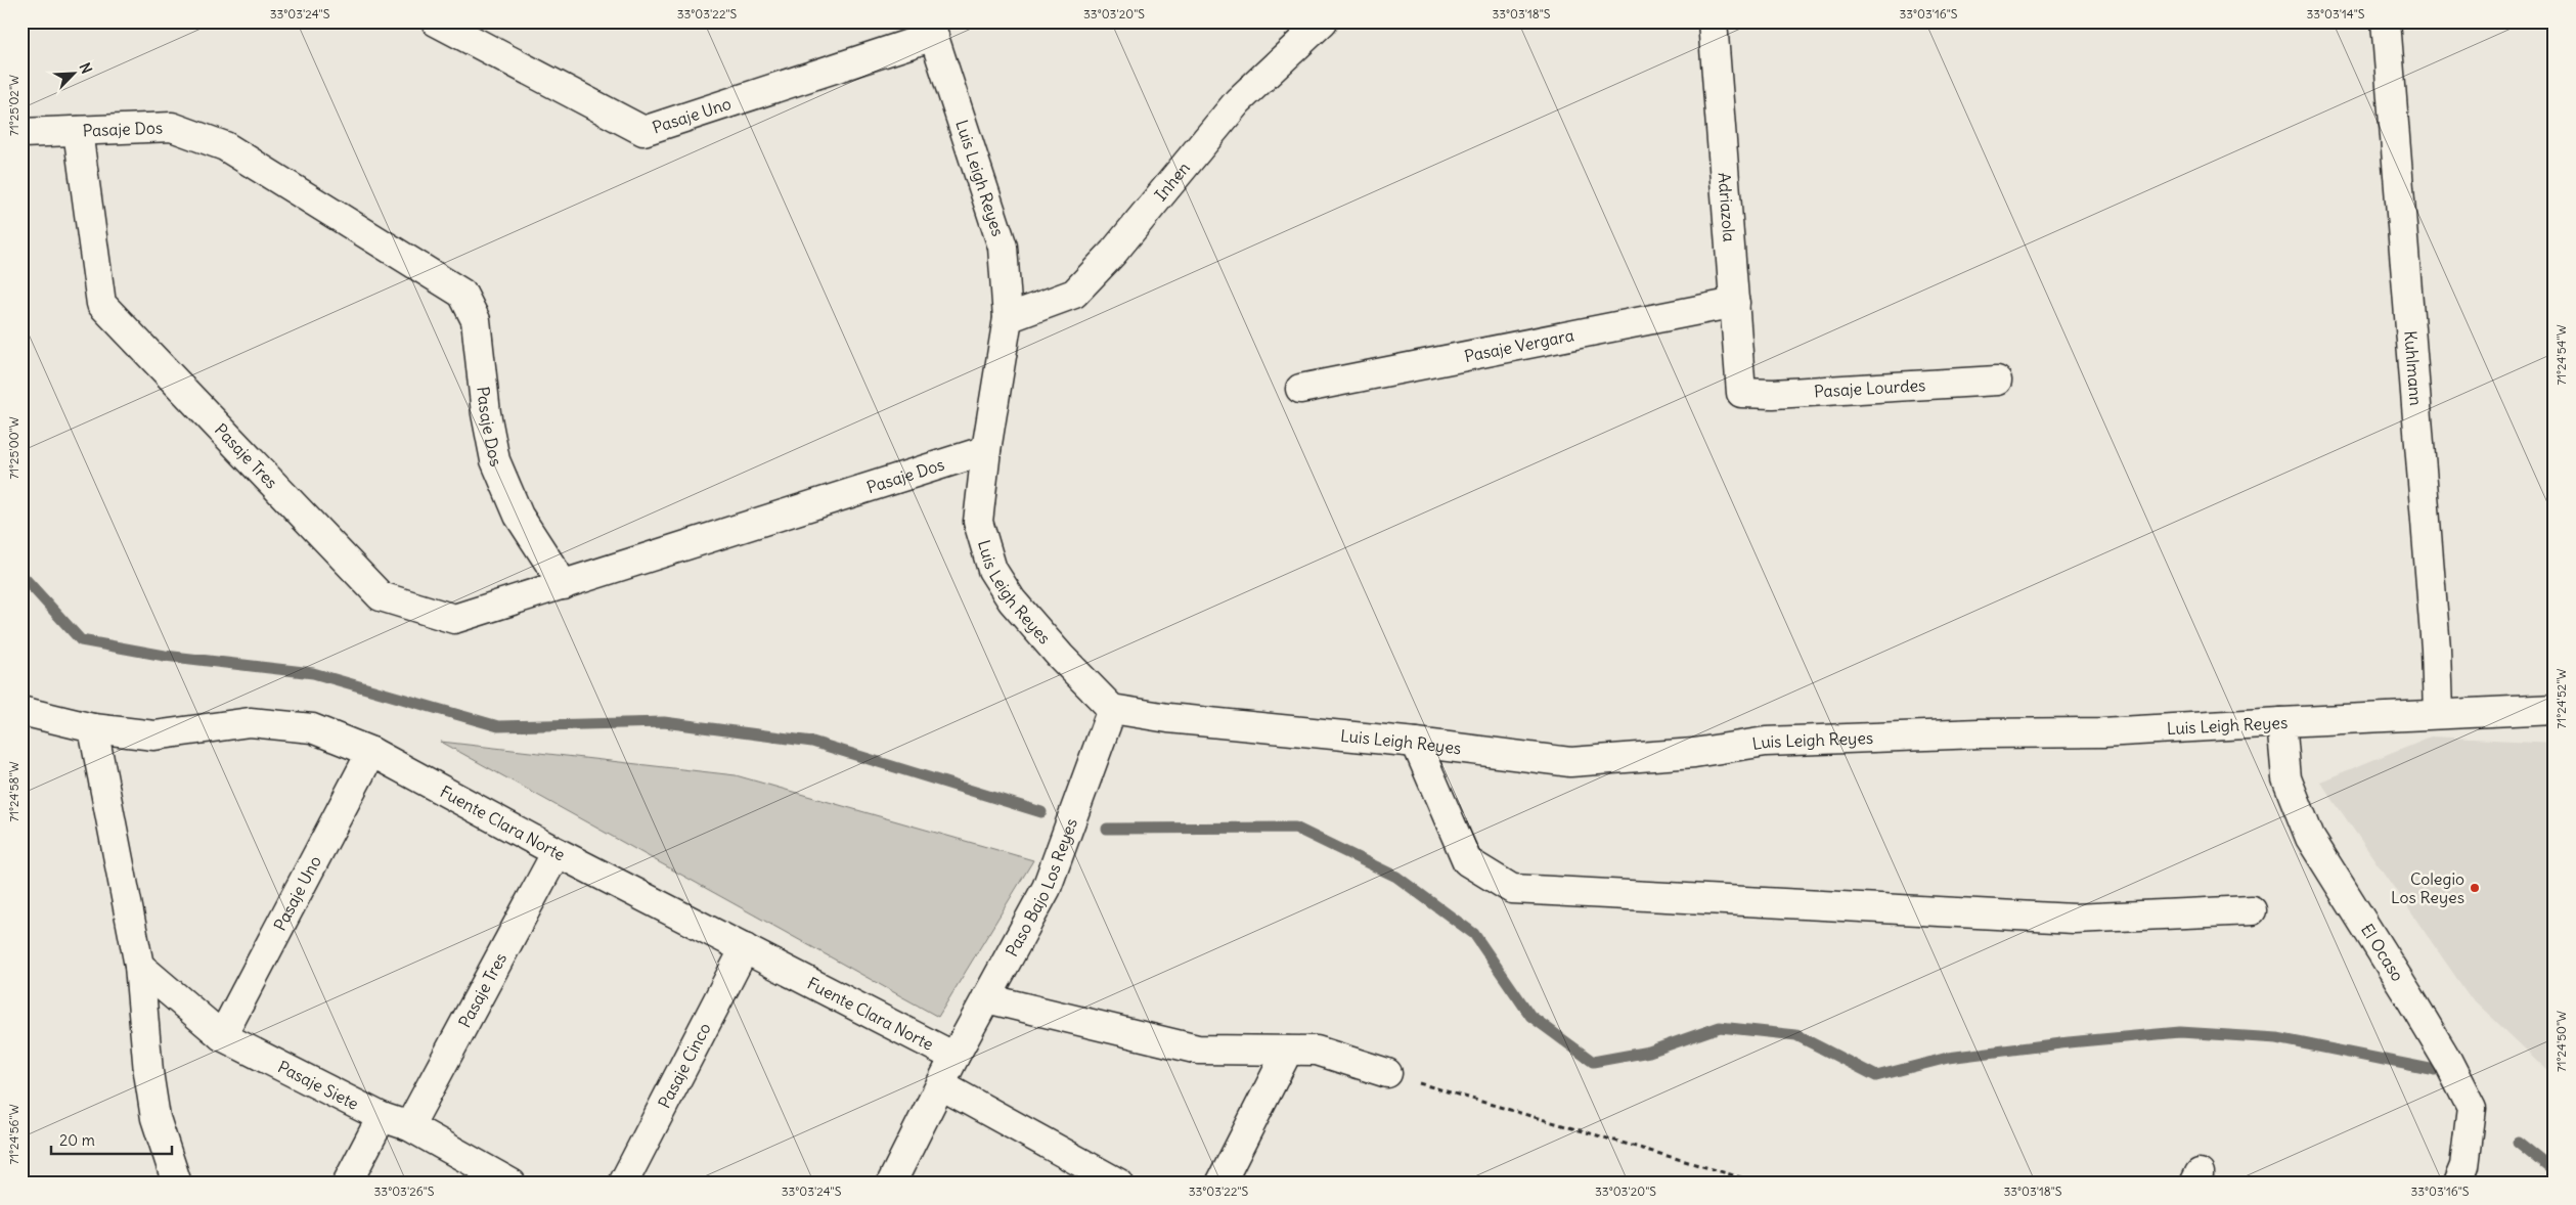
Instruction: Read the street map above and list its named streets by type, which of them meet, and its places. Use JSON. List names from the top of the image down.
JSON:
{
  "streets": {
    "street": [
      "Pasaje Uno",
      "Pasaje Dos",
      "Luis Leigh Reyes",
      "Inhen",
      "Adriazola",
      "Pasaje Vergara",
      "Kuhlmann",
      "Pasaje Lourdes",
      "Pasaje Tres",
      "Fuente Clara Norte",
      "Paso Bajo Los Reyes",
      "El Ocaso",
      "Pasaje Cinco",
      "Pasaje Siete"
    ]
  },
  "crossings": [
    ["Pasaje Uno", "Luis Leigh Reyes"],
    ["Pasaje Uno", "Fuente Clara Norte"],
    ["Pasaje Uno", "Pasaje Siete"],
    ["Pasaje Dos", "Luis Leigh Reyes"],
    ["Pasaje Dos", "Pasaje Tres"],
    ["Luis Leigh Reyes", "Inhen"],
    ["Luis Leigh Reyes", "Kuhlmann"],
    ["Luis Leigh Reyes", "Paso Bajo Los Reyes"],
    ["Luis Leigh Reyes", "El Ocaso"],
    ["Adriazola", "Pasaje Vergara"],
    ["Adriazola", "Pasaje Lourdes"],
    ["Pasaje Tres", "Fuente Clara Norte"],
    ["Pasaje Tres", "Pasaje Siete"],
    ["Fuente Clara Norte", "Paso Bajo Los Reyes"],
    ["Fuente Clara Norte", "Pasaje Cinco"]
  ],
  "places": ["Colegio Los Reyes"],
  "scale_bar": "20 m",
  "north": "top right",
  "coordinates": [
    "33°03'24\"S",
    "33°03'22\"S",
    "33°03'20\"S",
    "33°03'18\"S",
    "33°03'16\"S",
    "33°03'14\"S",
    "71°25'02\"W",
    "71°24'54\"W",
    "71°25'00\"W",
    "71°24'52\"W",
    "71°24'58\"W",
    "71°24'50\"W",
    "71°24'56\"W",
    "33°03'26\"S"
  ]
}
